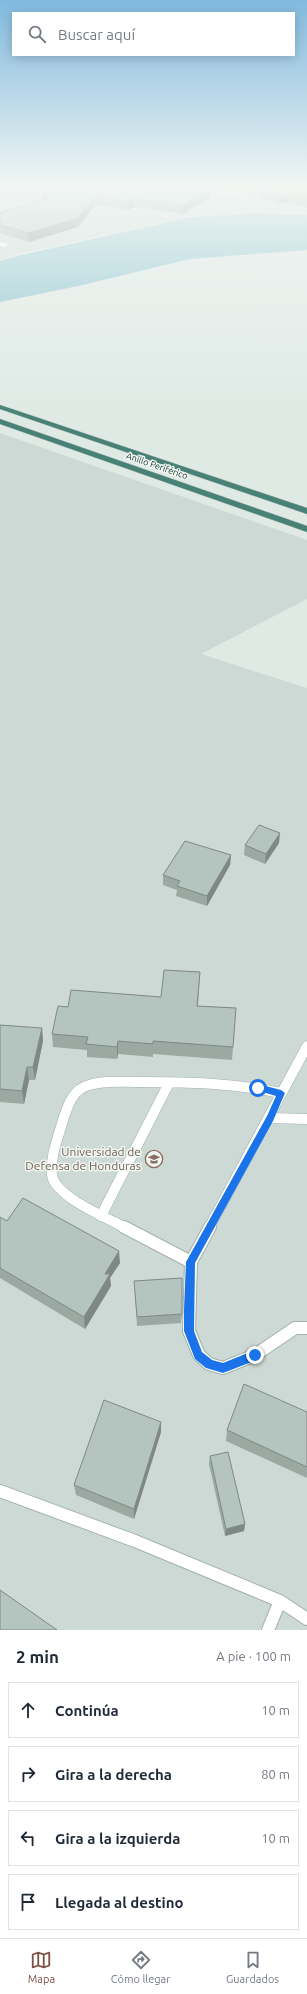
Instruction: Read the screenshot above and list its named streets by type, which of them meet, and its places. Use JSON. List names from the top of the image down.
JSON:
{
  "streets": {
    "highway": ["Anillo Periférico"]
  },
  "places": {
    "school or university": ["Universidad de Defensa de Honduras"]
  },
  "page": {
    "search": "Buscar aquí",
    "heading": ["2 min", "A pie · 100 m"],
    "list": [
      ["Continúa", "10 m"],
      ["Gira a la derecha", "80 m"],
      ["Gira a la izquierda", "10 m"],
      "Llegada al destino"
    ],
    "nav": ["Mapa", "Cómo llegar", "Guardados"]
  }
}
